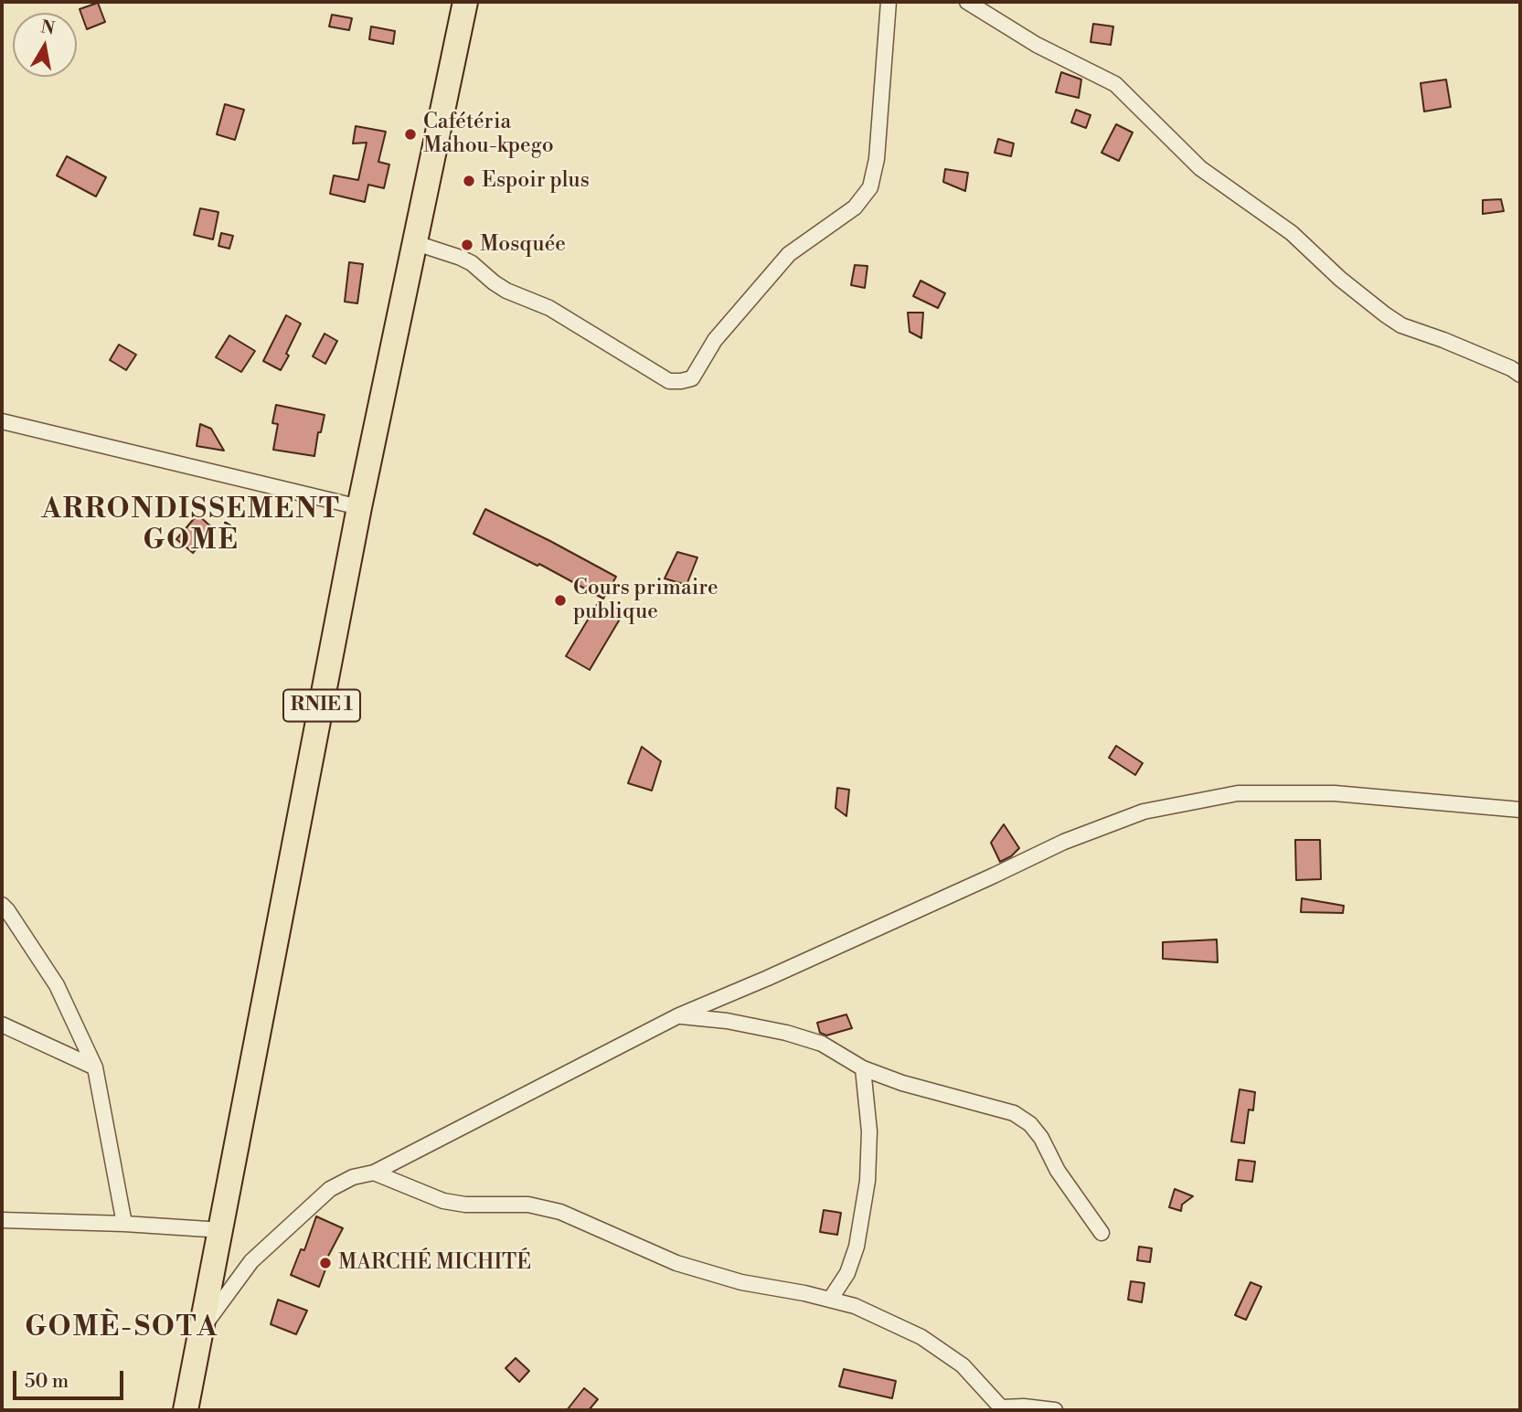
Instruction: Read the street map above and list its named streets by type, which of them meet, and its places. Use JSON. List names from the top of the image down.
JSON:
{
  "streets": {
    "highway": ["RNIE 1"]
  },
  "districts": ["ARRONDISSEMENT GOMÈ", "GOMÈ-SOTA"],
  "places": [
    "Cafétéria Mahou-kpego",
    "Espoir plus",
    "Mosquée",
    "Cours primaire publique",
    "MARCHÉ MICHITÉ"
  ],
  "scale_bar": "50 m",
  "north": "top"
}
